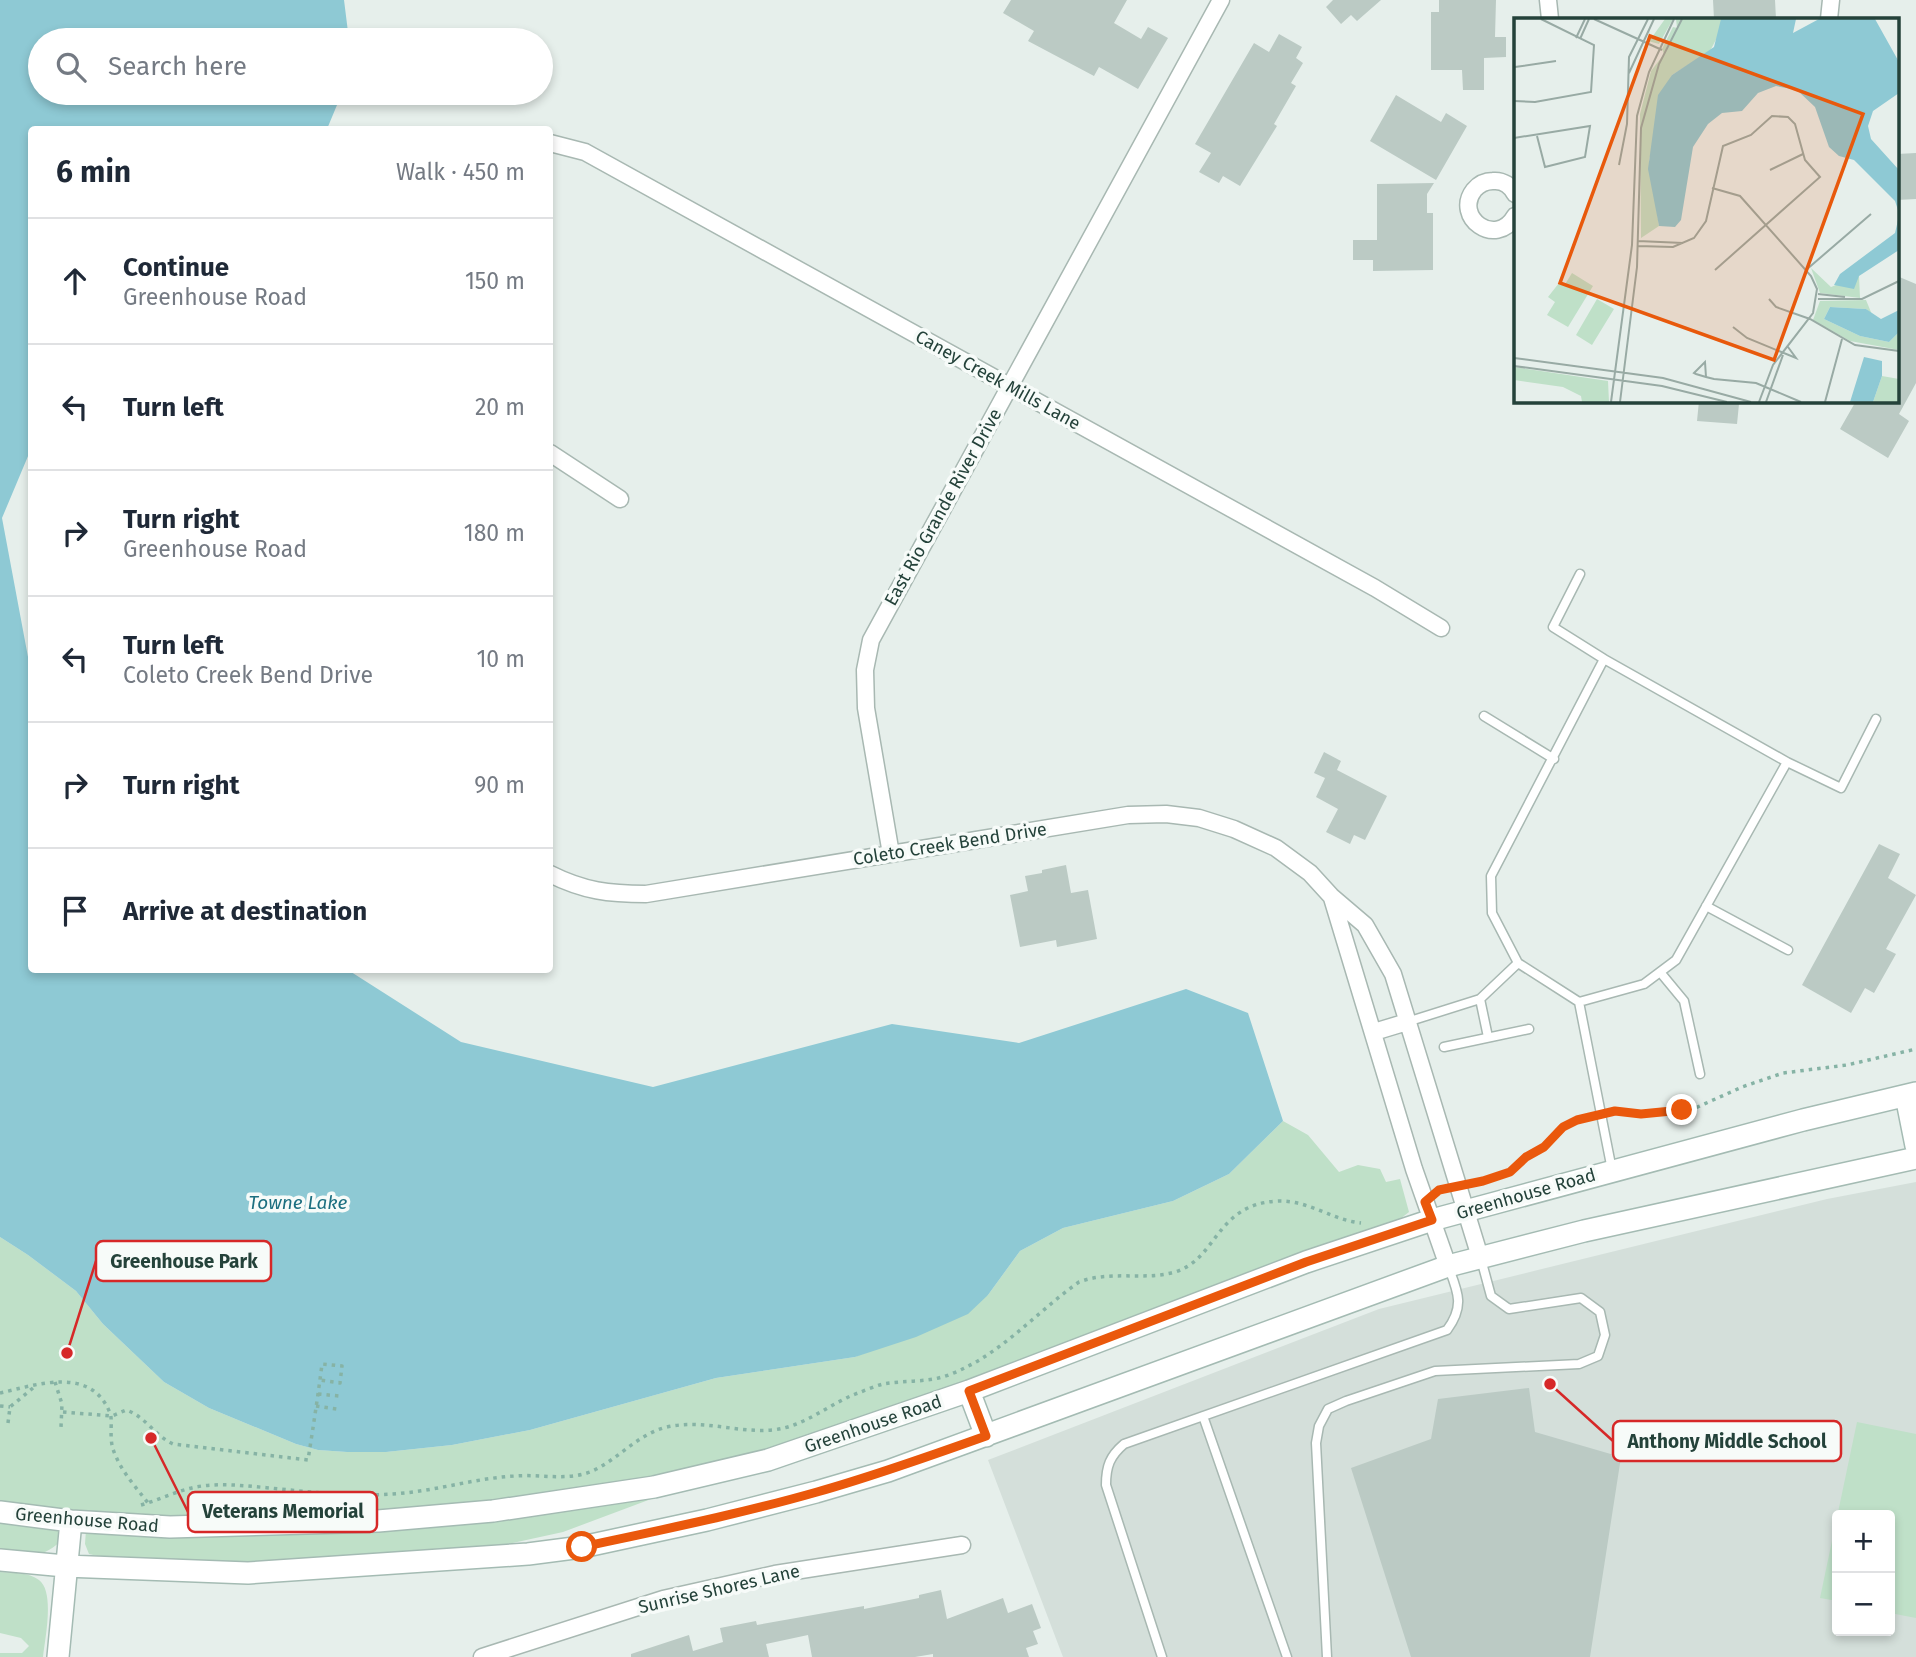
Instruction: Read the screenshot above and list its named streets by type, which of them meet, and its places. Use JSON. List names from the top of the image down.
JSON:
{
  "streets": {
    "main road": ["Greenhouse Road"],
    "street": [
      "Caney Creek Mills Lane",
      "East Rio Grande River Drive",
      "Coleto Creek Bend Drive",
      "Sunrise Shores Lane"
    ]
  },
  "crossings": [
    ["Caney Creek Mills Lane", "East Rio Grande River Drive"],
    ["East Rio Grande River Drive", "Coleto Creek Bend Drive"],
    ["Coleto Creek Bend Drive", "Greenhouse Road"]
  ],
  "water": ["Towne Lake"],
  "places": ["Greenhouse Park", "Anthony Middle School", "Veterans Memorial"],
  "page": {
    "search": "Search here",
    "heading": ["6 min", "Walk · 450 m"],
    "list": [
      ["Continue", "Greenhouse Road", "150 m"],
      ["Turn left", "20 m"],
      ["Turn right", "Greenhouse Road", "180 m"],
      ["Turn left", "Coleto Creek Bend Drive", "10 m"],
      ["Turn right", "90 m"],
      "Arrive at destination"
    ],
    "map_buttons": ["+", "−"]
  }
}
